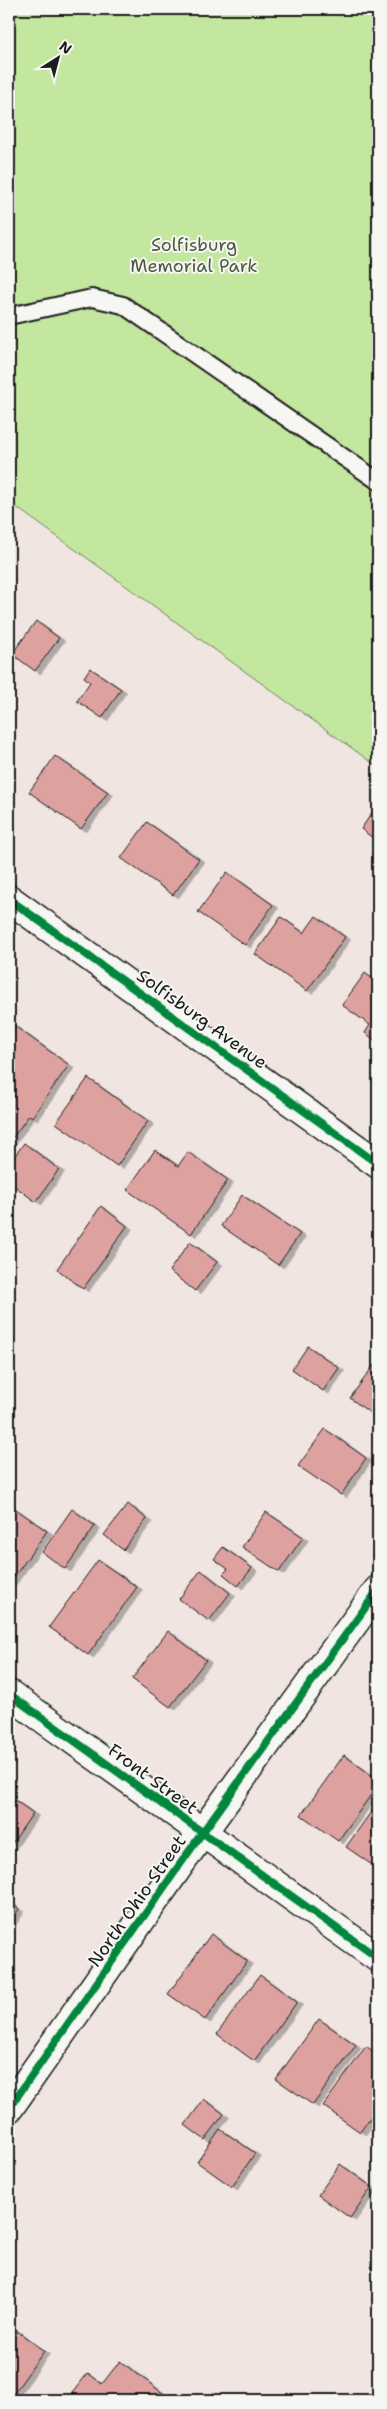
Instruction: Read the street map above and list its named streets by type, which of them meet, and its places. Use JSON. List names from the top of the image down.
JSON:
{
  "streets": {
    "street": ["Solfisburg Avenue", "Front Street", "North Ohio Street"]
  },
  "crossings": [
    ["Front Street", "North Ohio Street"]
  ],
  "parks": ["Solfisburg Memorial Park"],
  "north": "top right"
}
